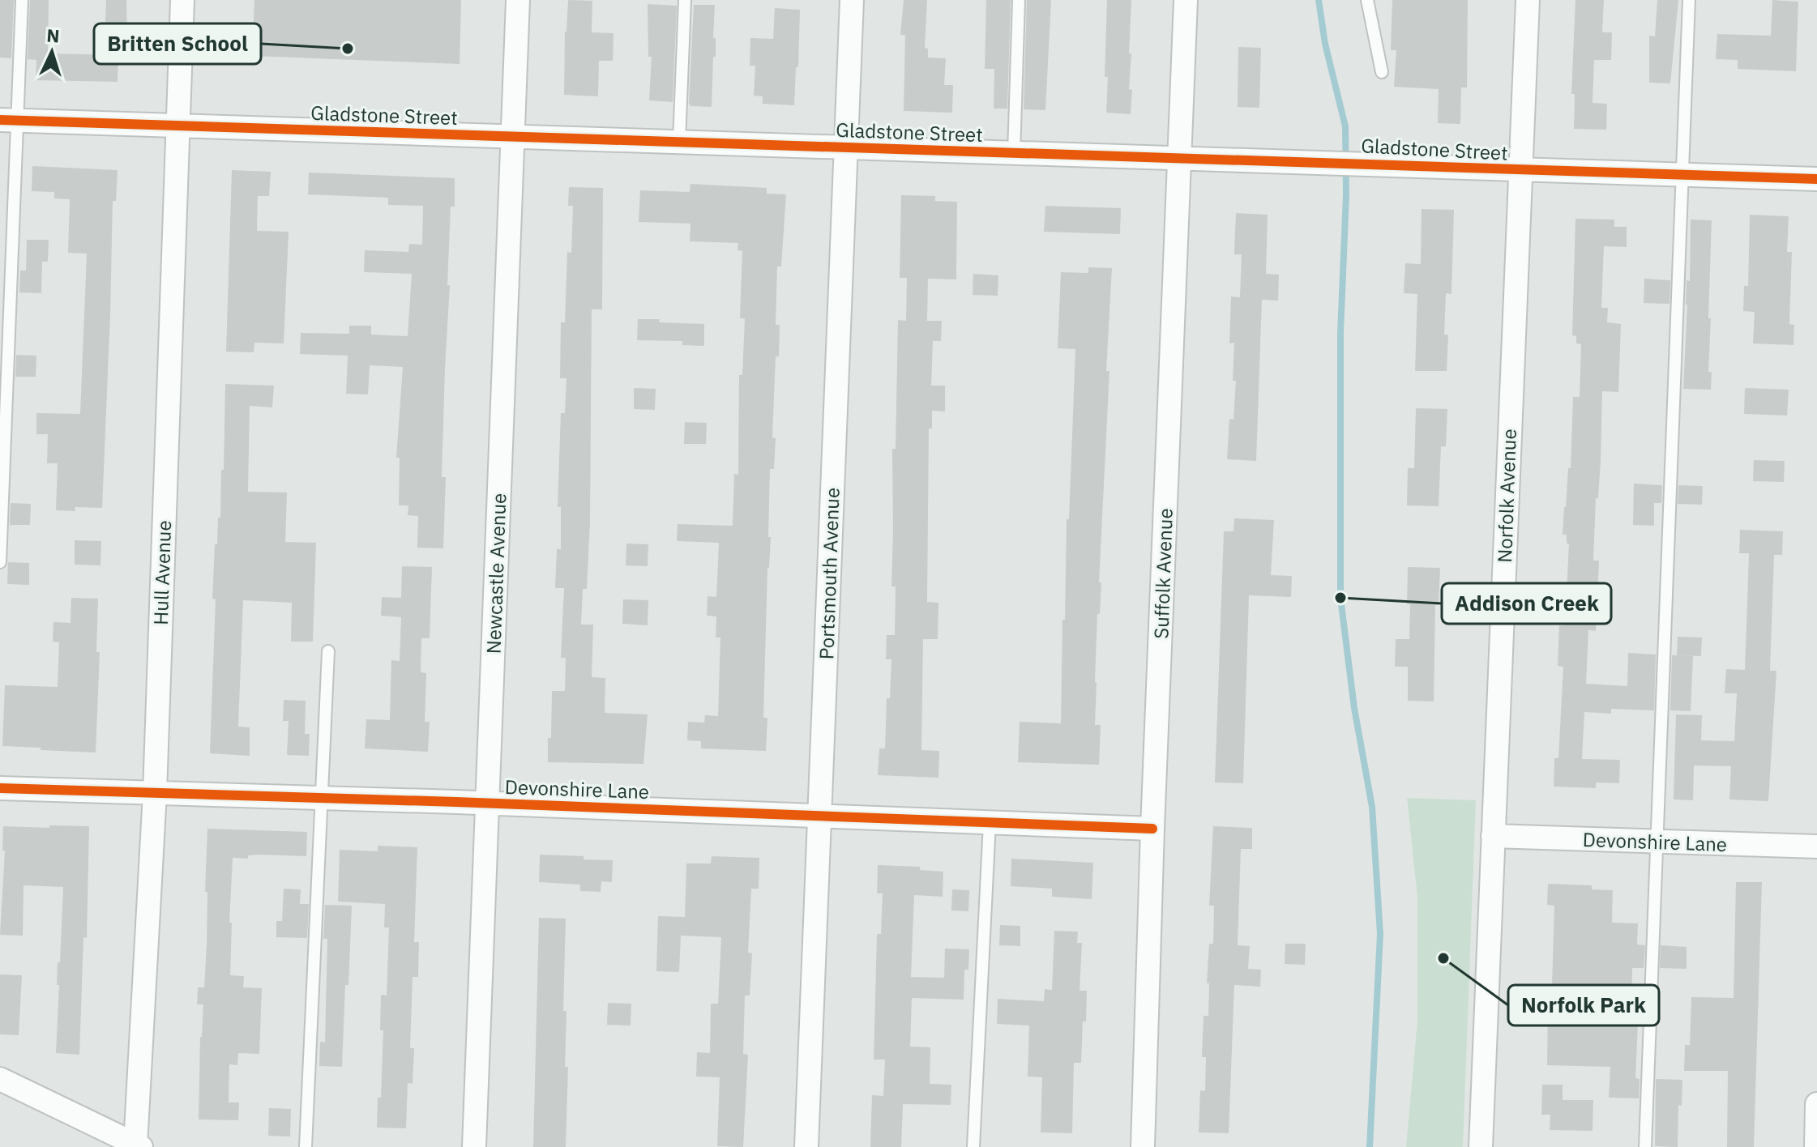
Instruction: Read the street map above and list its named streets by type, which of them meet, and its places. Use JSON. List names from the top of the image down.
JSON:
{
  "streets": {
    "street": [
      "Gladstone Street",
      "Norfolk Avenue",
      "Hull Avenue",
      "Newcastle Avenue",
      "Portsmouth Avenue",
      "Suffolk Avenue",
      "Devonshire Lane"
    ]
  },
  "crossings": [
    ["Gladstone Street", "Norfolk Avenue"],
    ["Gladstone Street", "Hull Avenue"],
    ["Gladstone Street", "Newcastle Avenue"],
    ["Gladstone Street", "Portsmouth Avenue"],
    ["Gladstone Street", "Suffolk Avenue"],
    ["Norfolk Avenue", "Devonshire Lane"],
    ["Hull Avenue", "Devonshire Lane"],
    ["Newcastle Avenue", "Devonshire Lane"],
    ["Portsmouth Avenue", "Devonshire Lane"],
    ["Suffolk Avenue", "Devonshire Lane"]
  ],
  "places": ["Britten School", "Addison Creek", "Norfolk Park"],
  "north": "top"
}
